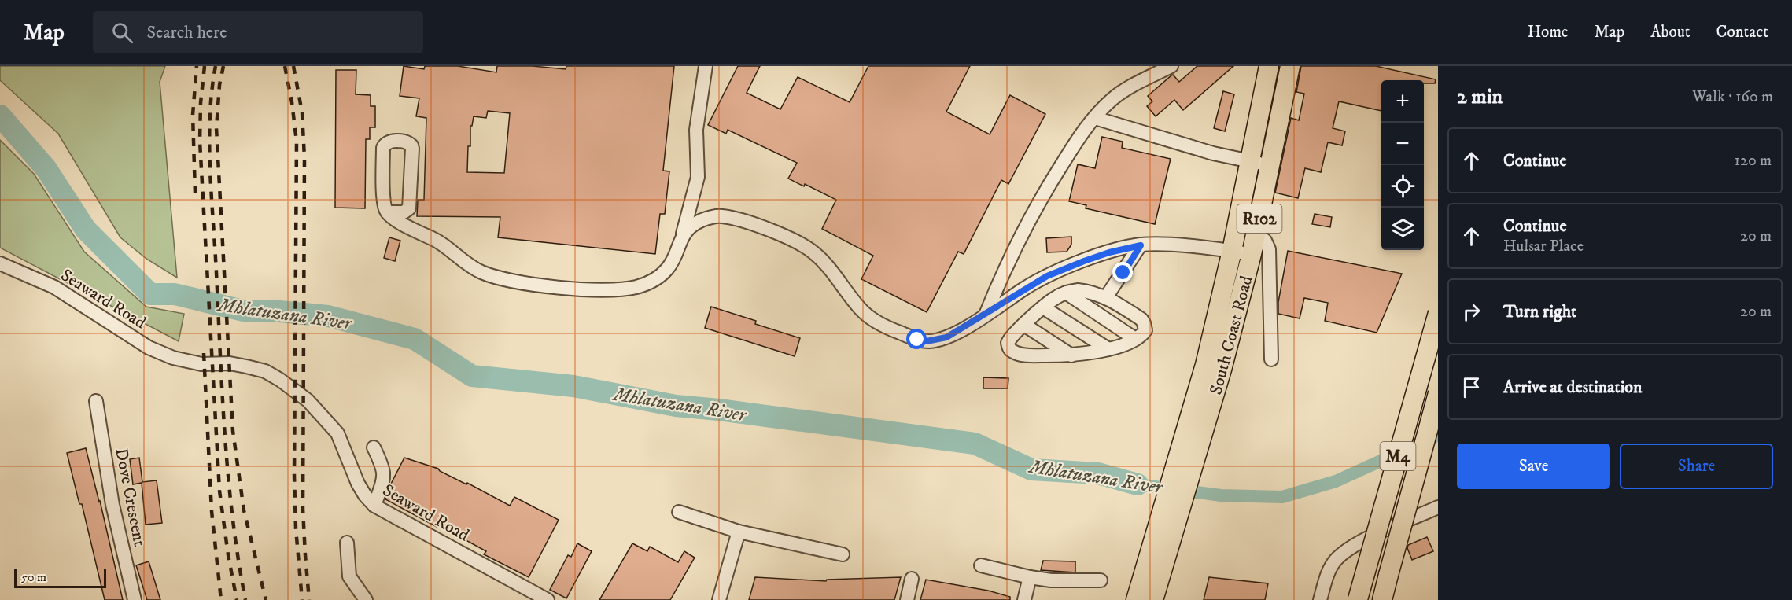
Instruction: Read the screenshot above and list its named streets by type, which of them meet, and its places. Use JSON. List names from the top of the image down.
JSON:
{
  "streets": {
    "highway": ["R102", "South Coast Road", "M4"],
    "street": ["Seaward Road", "Dove Crescent"]
  },
  "water": ["Mhlatuzana River"],
  "scale_bar": "50 m",
  "page": {
    "header": "Map",
    "search": "Search here",
    "nav": [
      "Home",
      "Map",
      "About",
      "Contact"
    ],
    "heading": ["2 min", "Walk · 160 m"],
    "map_buttons": ["+", "−"],
    "list": [
      ["Continue", "120 m"],
      ["Continue", "Hulsar Place", "20 m"],
      ["Turn right", "20 m"],
      "Arrive at destination"
    ],
    "buttons": ["Save", "Share"],
    "scale": "50 m"
  }
}
